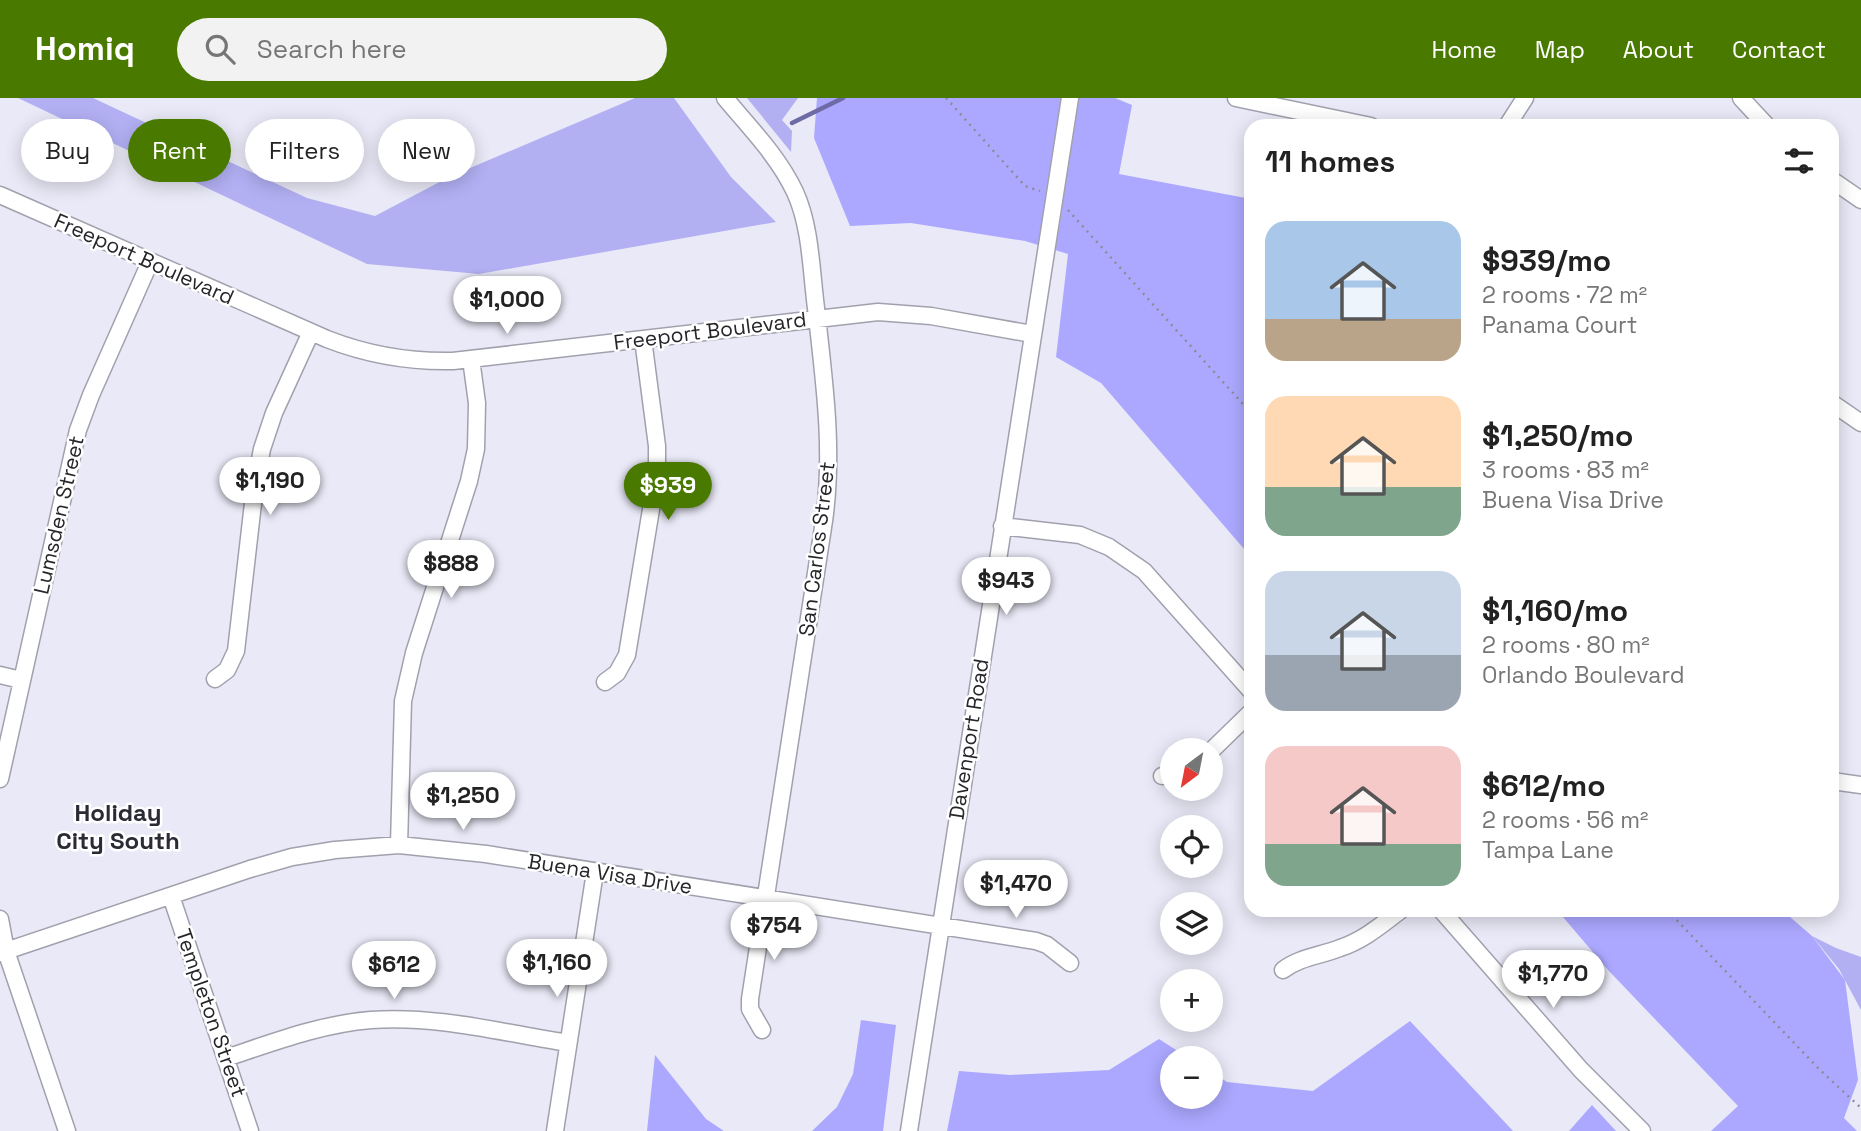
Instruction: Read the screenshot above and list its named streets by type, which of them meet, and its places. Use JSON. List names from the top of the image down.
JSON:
{
  "streets": {
    "street": [
      "Freeport Boulevard",
      "Lumsden Street",
      "San Carlos Street",
      "Davenport Road",
      "Buena Visa Drive",
      "Templeton Street"
    ]
  },
  "crossings": [
    ["Freeport Boulevard", "Lumsden Street"],
    ["Freeport Boulevard", "San Carlos Street"],
    ["Freeport Boulevard", "Davenport Road"],
    ["San Carlos Street", "Buena Visa Drive"],
    ["Davenport Road", "Buena Visa Drive"],
    ["Buena Visa Drive", "Templeton Street"]
  ],
  "districts": ["Holiday City South"],
  "north": "bottom left",
  "page": {
    "header": "Homiq",
    "search": "Search here",
    "nav": [
      "Home",
      "Map",
      "About",
      "Contact"
    ],
    "chip": [
      "Buy",
      "Rent",
      "Filters",
      "New"
    ],
    "heading": "11 homes",
    "list": [
      {
        "name": "$939/mo",
        "note": "2 rooms · 72 m² · Panama Court"
      },
      {
        "name": "$1,250/mo",
        "note": "3 rooms · 83 m² · Buena Visa Drive"
      },
      {
        "name": "$1,160/mo",
        "note": "2 rooms · 80 m² · Orlando Boulevard"
      },
      {
        "name": "$612/mo",
        "note": "2 rooms · 56 m² · Tampa Lane"
      }
    ],
    "price": [
      "$1,000",
      "$1,190",
      "$939",
      "$888",
      "$943",
      "$1,250",
      "$1,470",
      "$754",
      "$1,160",
      "$612",
      "$1,770"
    ],
    "map_buttons": ["+", "−"]
  }
}
